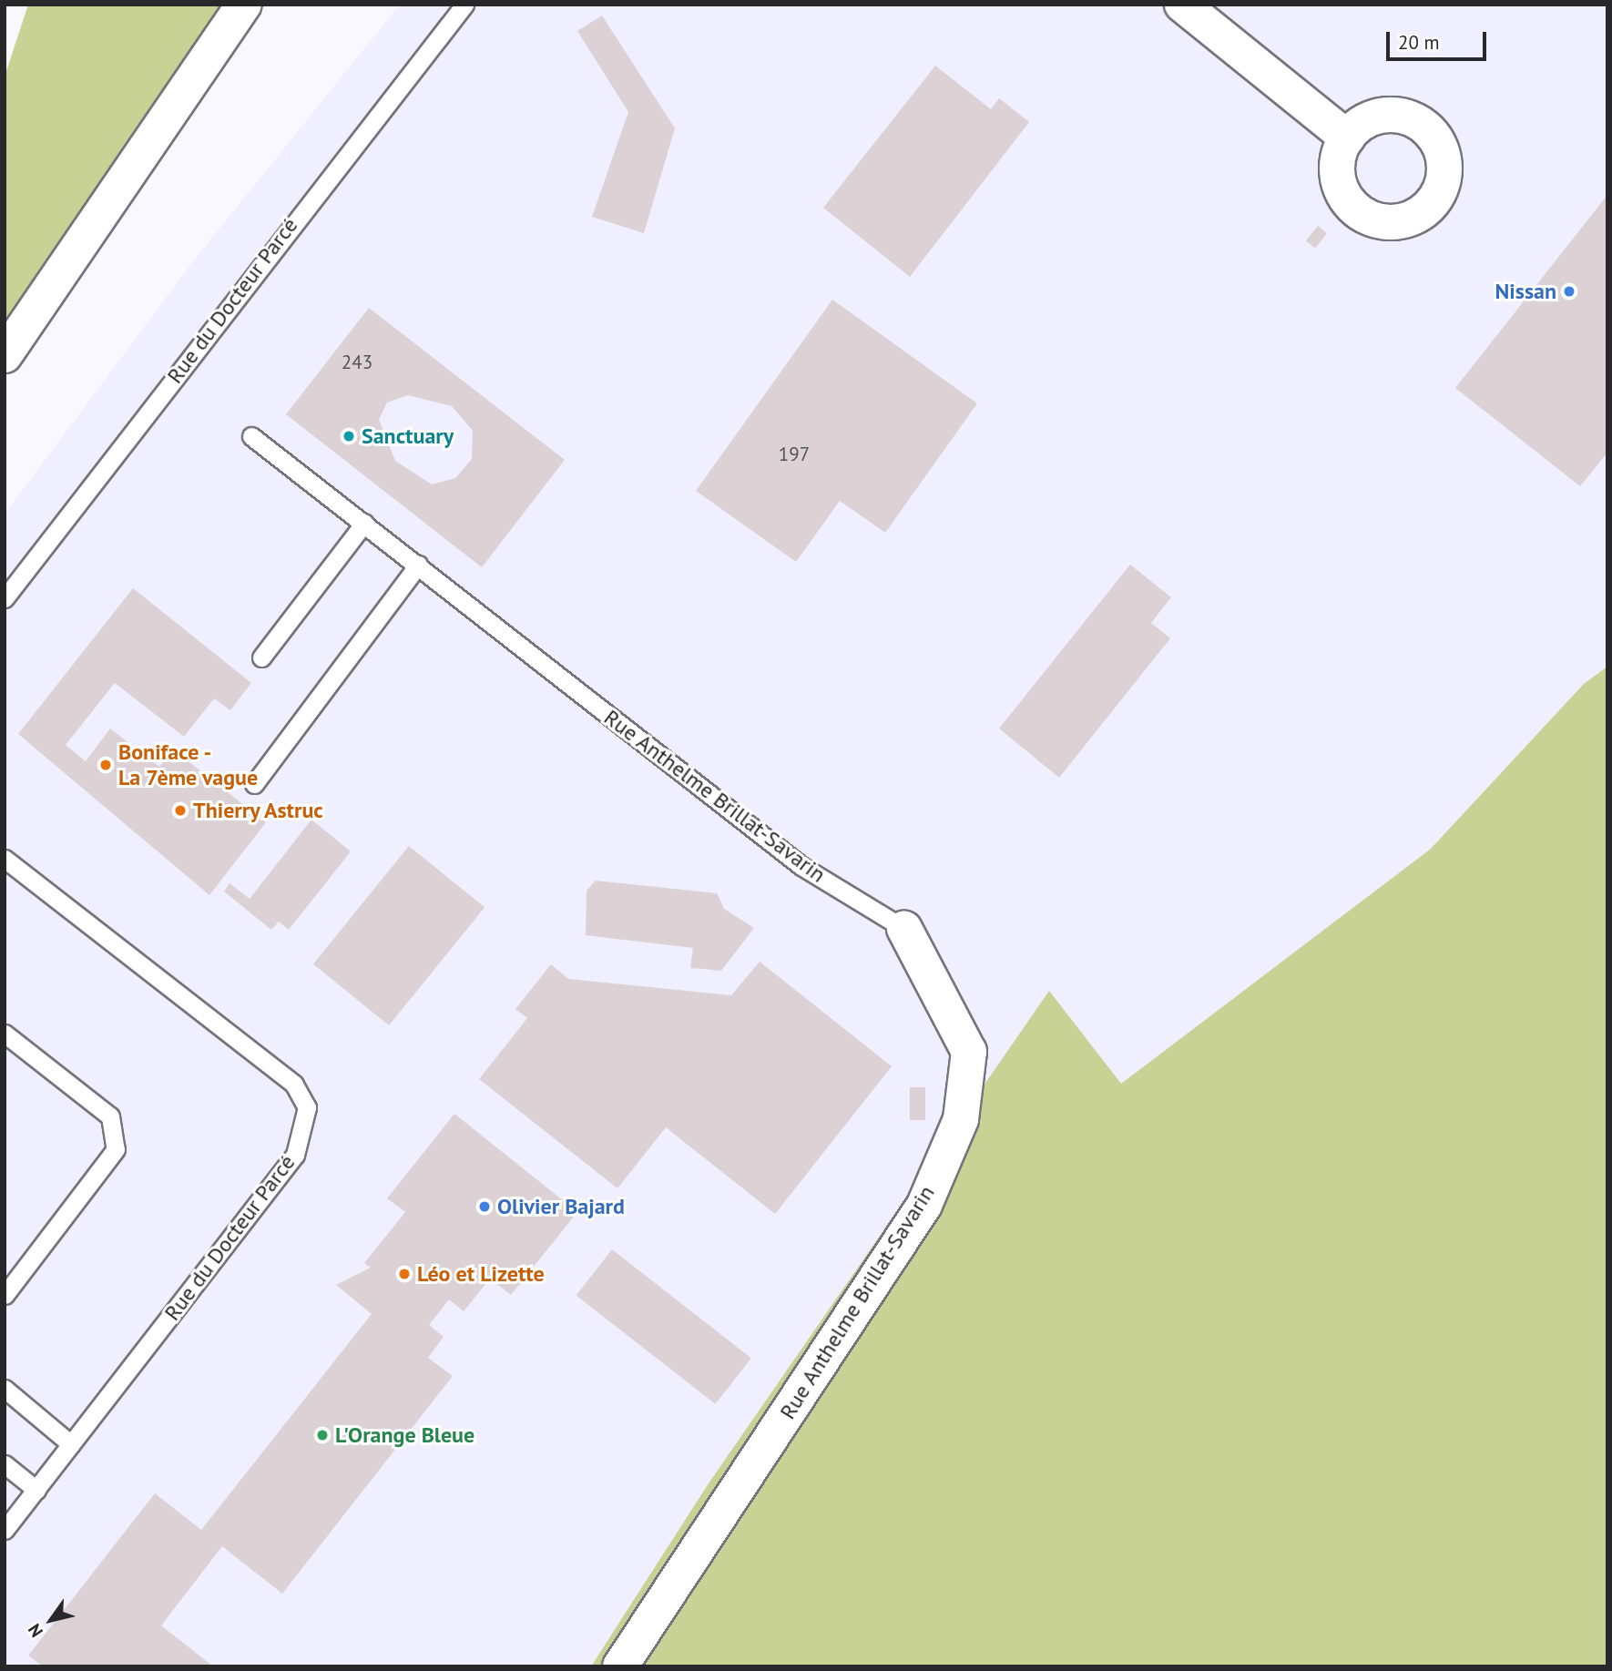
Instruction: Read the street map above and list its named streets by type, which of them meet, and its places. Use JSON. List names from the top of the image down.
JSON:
{
  "streets": {
    "street": ["Rue Anthelme Brillat-Savarin"],
    "lane": ["Rue du Docteur Parcé"]
  },
  "places": [
    "Nissan",
    "Sanctuary",
    "Boniface - La 7ème vague",
    "Thierry Astruc",
    "Olivier Bajard",
    "Léo et Lizette",
    "L'Orange Bleue"
  ],
  "house_numbers": ["243", "197"],
  "scale_bar": "20 m",
  "north": "bottom left"
}
